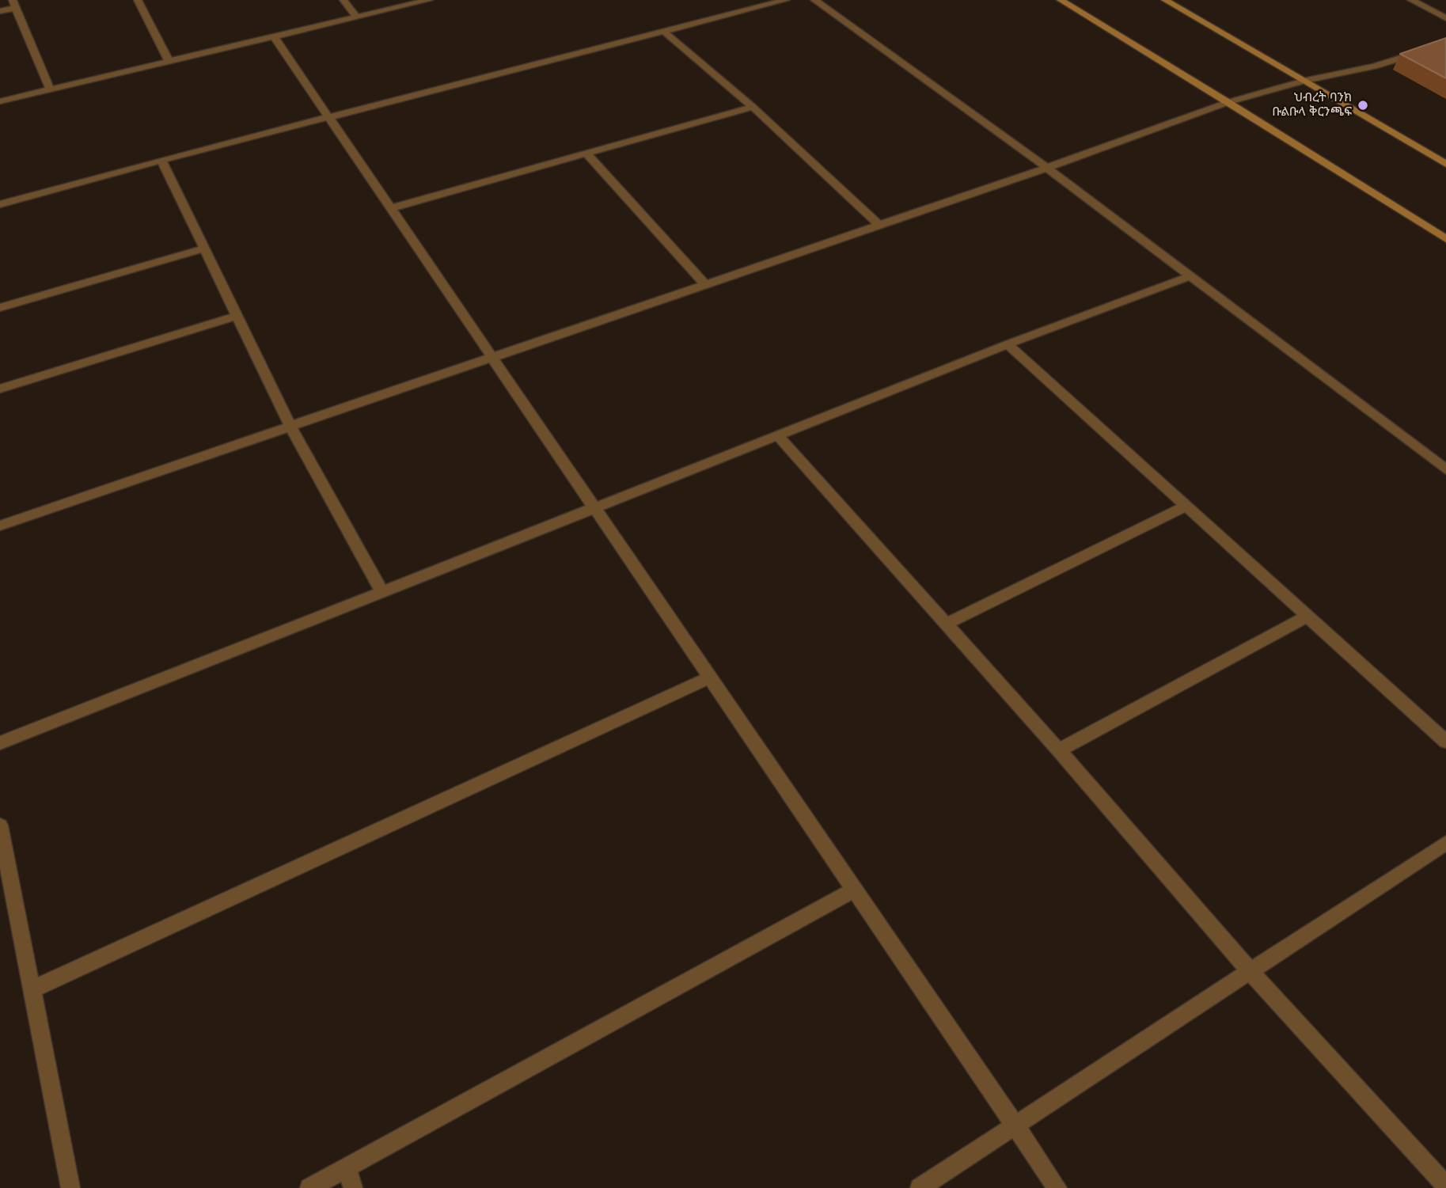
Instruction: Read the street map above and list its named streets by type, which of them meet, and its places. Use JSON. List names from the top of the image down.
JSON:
{
  "places": ["ህብረት ባንክ ቡልቡላ ቅርንጫፍ"]
}
